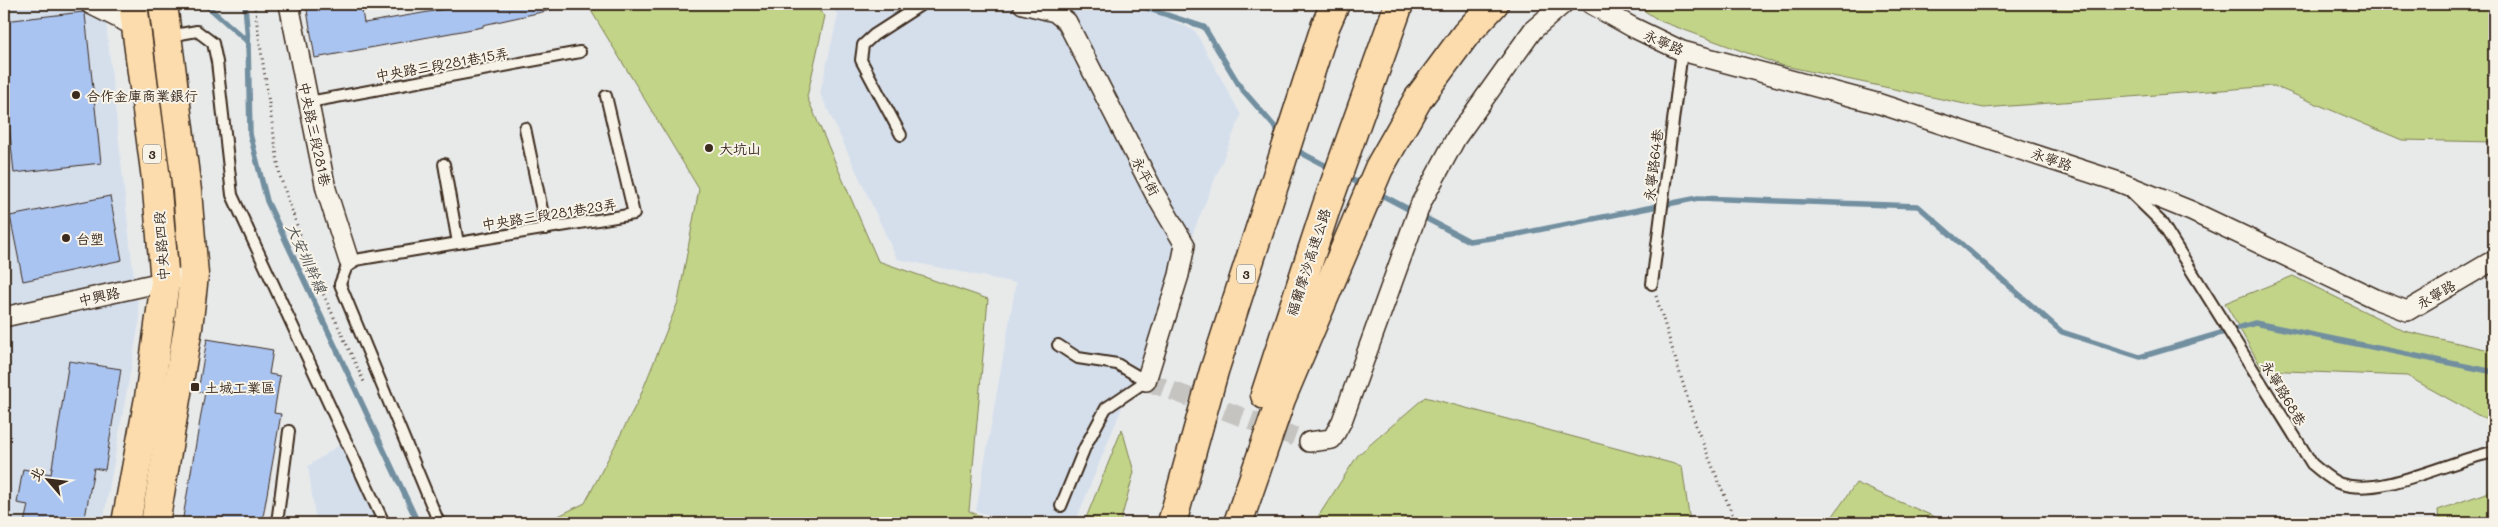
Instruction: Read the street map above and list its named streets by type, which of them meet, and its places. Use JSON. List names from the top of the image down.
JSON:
{
  "streets": {
    "main road": ["3", "中央路四段", "福爾摩沙高速公路"],
    "street": [
      "永寧路",
      "中央路三段281巷",
      "永平街",
      "中興路"
    ],
    "lane": [
      "中央路三段281巷15弄",
      "永寧路64巷",
      "中央路三段281巷23弄",
      "永寧路68巷"
    ]
  },
  "crossings": [
    ["永寧路", "永寧路64巷"],
    ["永寧路", "永寧路68巷"],
    ["中央路三段281巷15弄", "中央路三段281巷"],
    ["中央路三段281巷", "中央路三段281巷23弄"],
    ["3", "中興路"],
    ["中央路四段", "中興路"]
  ],
  "water": ["大安圳幹線"],
  "places": {
    "other": ["合作金庫商業銀行", "大坑山", "台塑"],
    "transit": ["土城工業區"]
  },
  "north": "top left"
}
